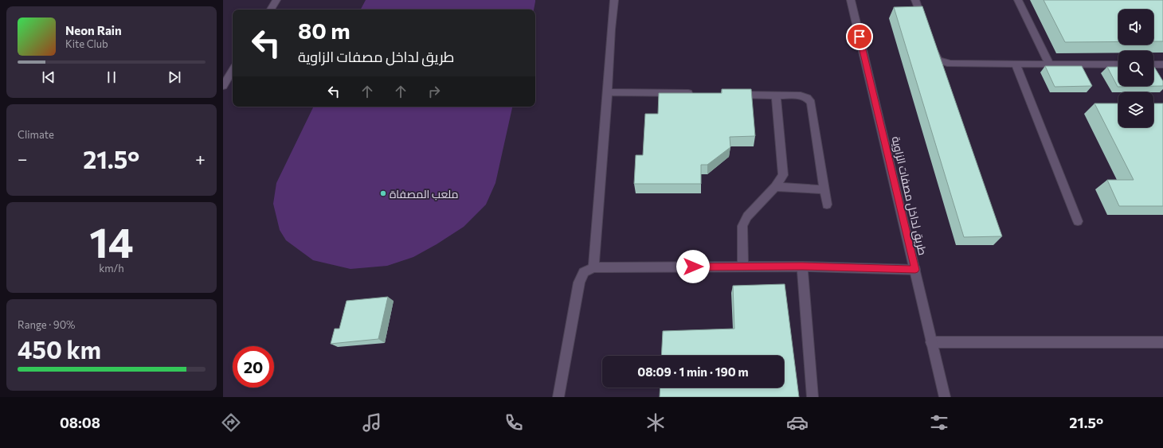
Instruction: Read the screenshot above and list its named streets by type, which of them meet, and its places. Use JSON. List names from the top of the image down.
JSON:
{
  "streets": {
    "street": ["طريق لداخل مصفات الزاوية"]
  },
  "places": ["ملعب المصفاة"],
  "page": {
    "turn": ["80 m", "طريق لداخل مصفات الزاوية"],
    "song": ["Neon Rain", "Kite Club"],
    "tile": [
      "Climate",
      ["14", "km/h"],
      ["Range · 90%", "450 km"]
    ],
    "heat": ["−", "21.5°", "+"],
    "limit": "20",
    "trip": "08:09 · 1 min · 190 m",
    "tabs": ["08:08", "21.5°"]
  }
}
